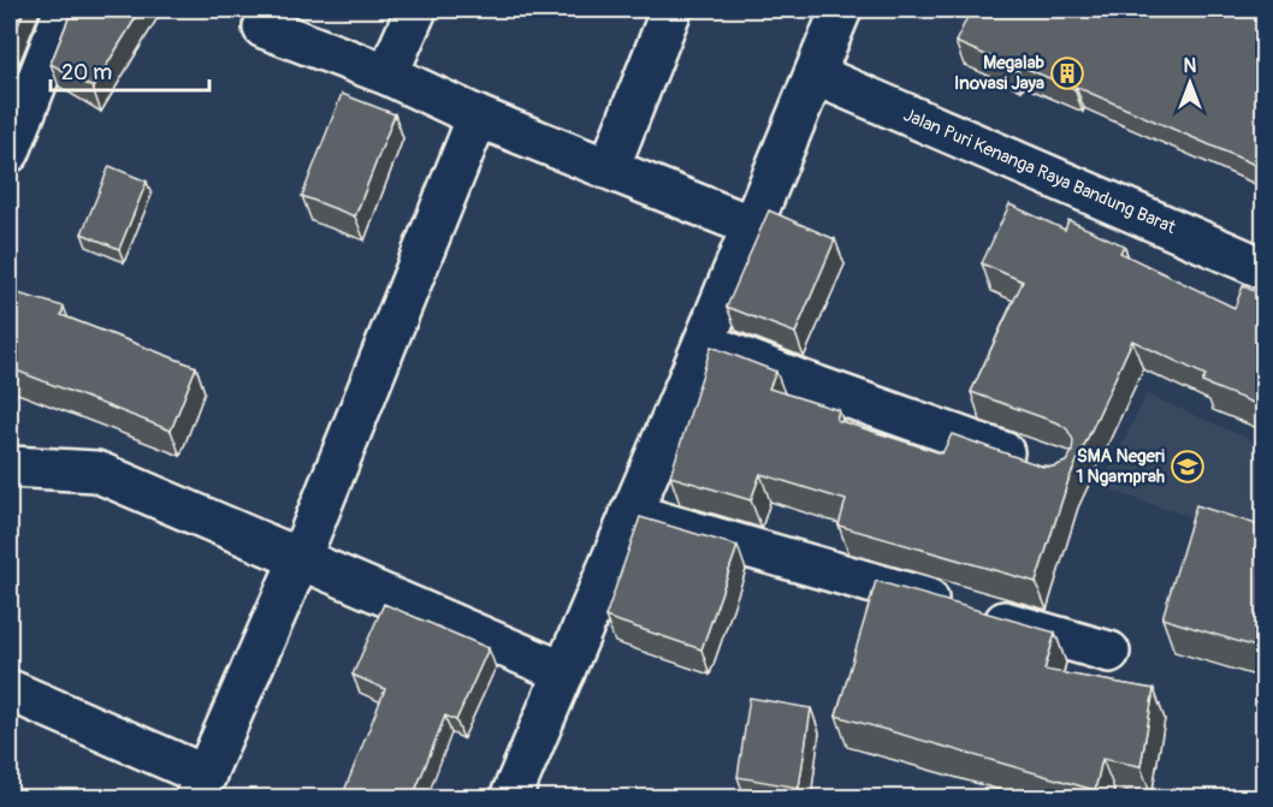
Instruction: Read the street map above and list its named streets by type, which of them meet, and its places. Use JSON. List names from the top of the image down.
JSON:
{
  "streets": {
    "street": ["Jalan Puri Kenanga Raya Bandung Barat"]
  },
  "places": {
    "building": ["Megalab Inovasi Jaya"],
    "school or university": ["SMA Negeri 1 Ngamprah"]
  },
  "scale_bar": "20 m",
  "north": "top"
}
